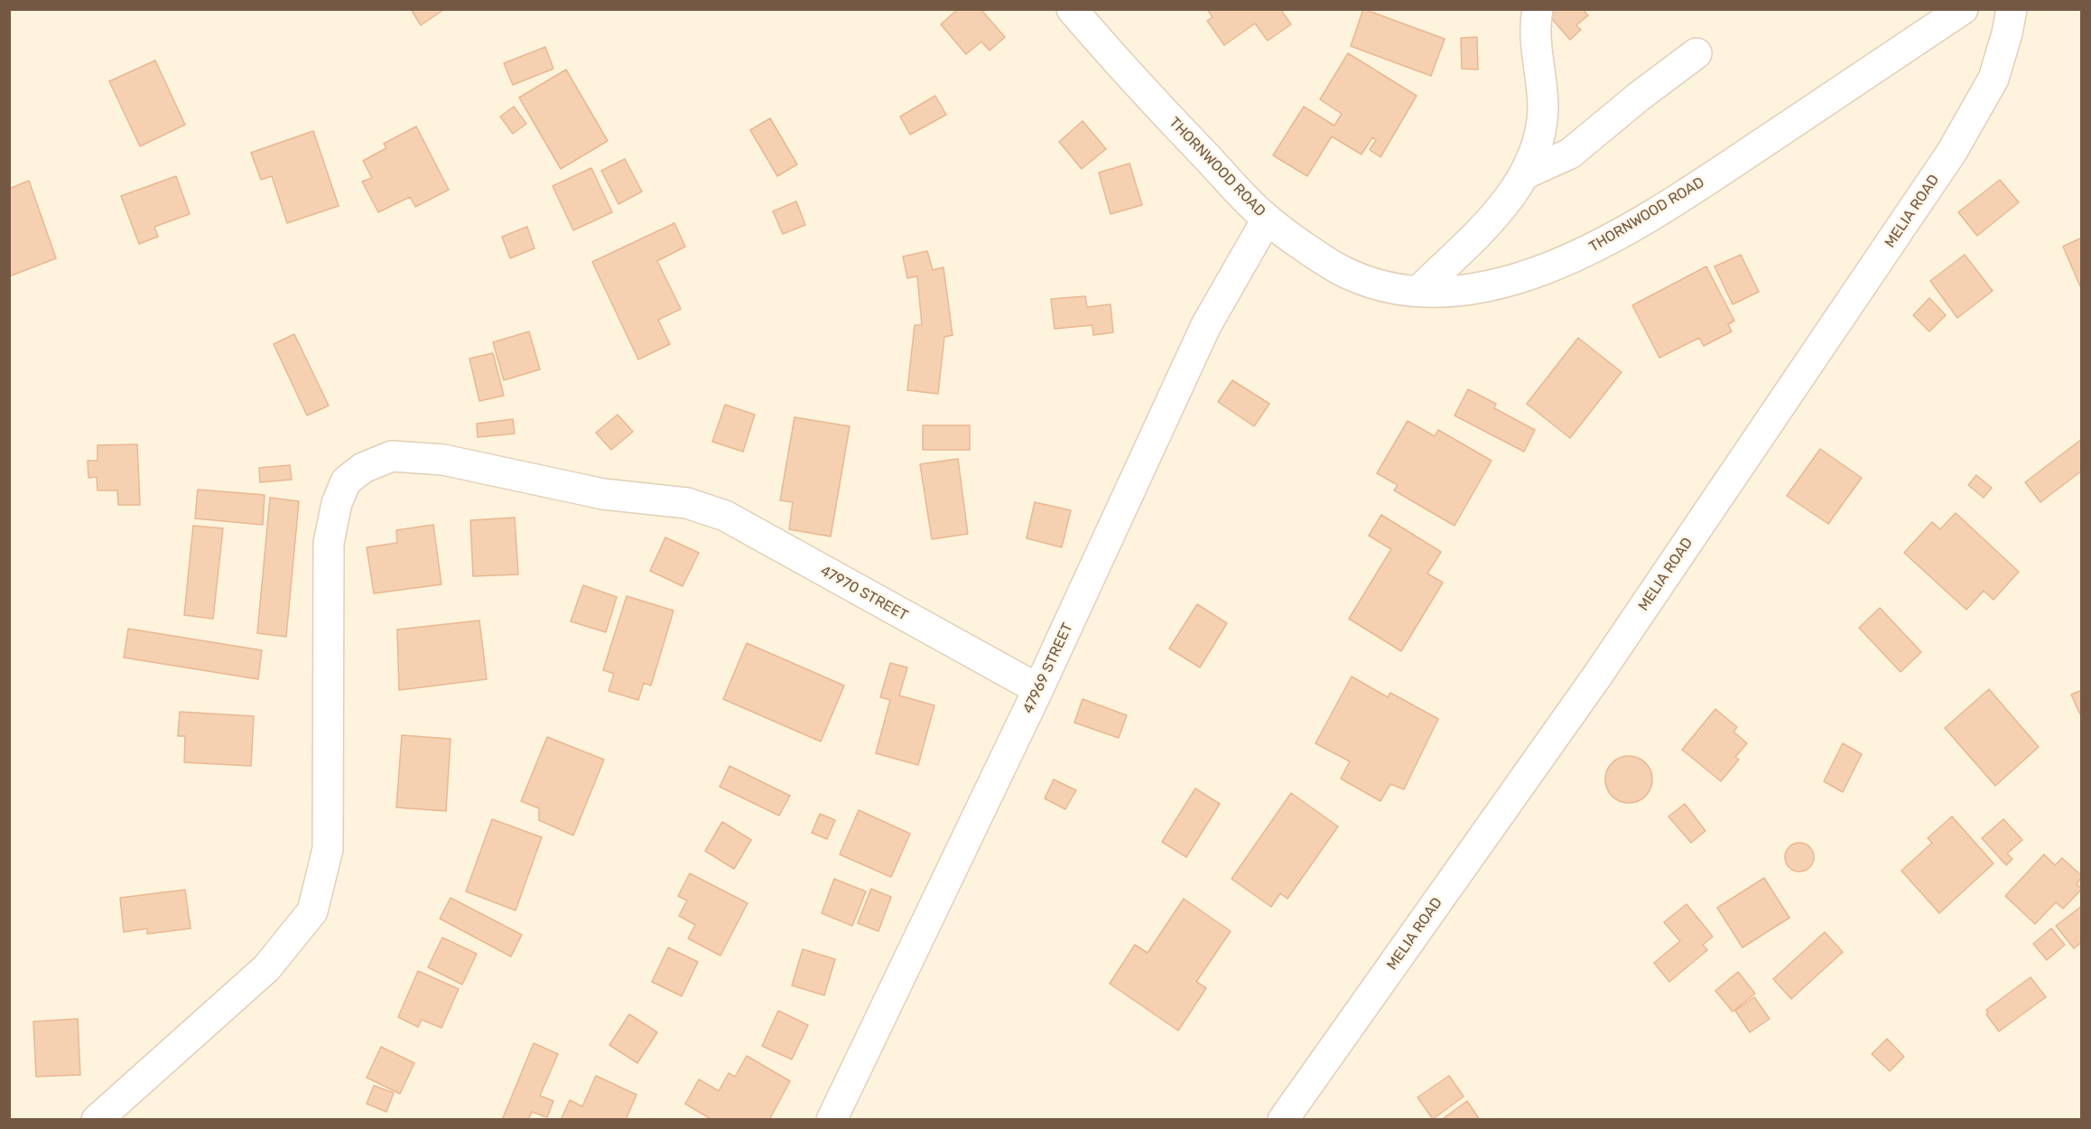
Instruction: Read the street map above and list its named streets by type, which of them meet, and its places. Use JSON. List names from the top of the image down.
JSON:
{
  "streets": {
    "street": [
      "THORNWOOD ROAD",
      "MELIA ROAD",
      "47970 STREET",
      "47969 STREET"
    ]
  },
  "crossings": [
    ["THORNWOOD ROAD", "47969 STREET"],
    ["47970 STREET", "47969 STREET"]
  ]
}
